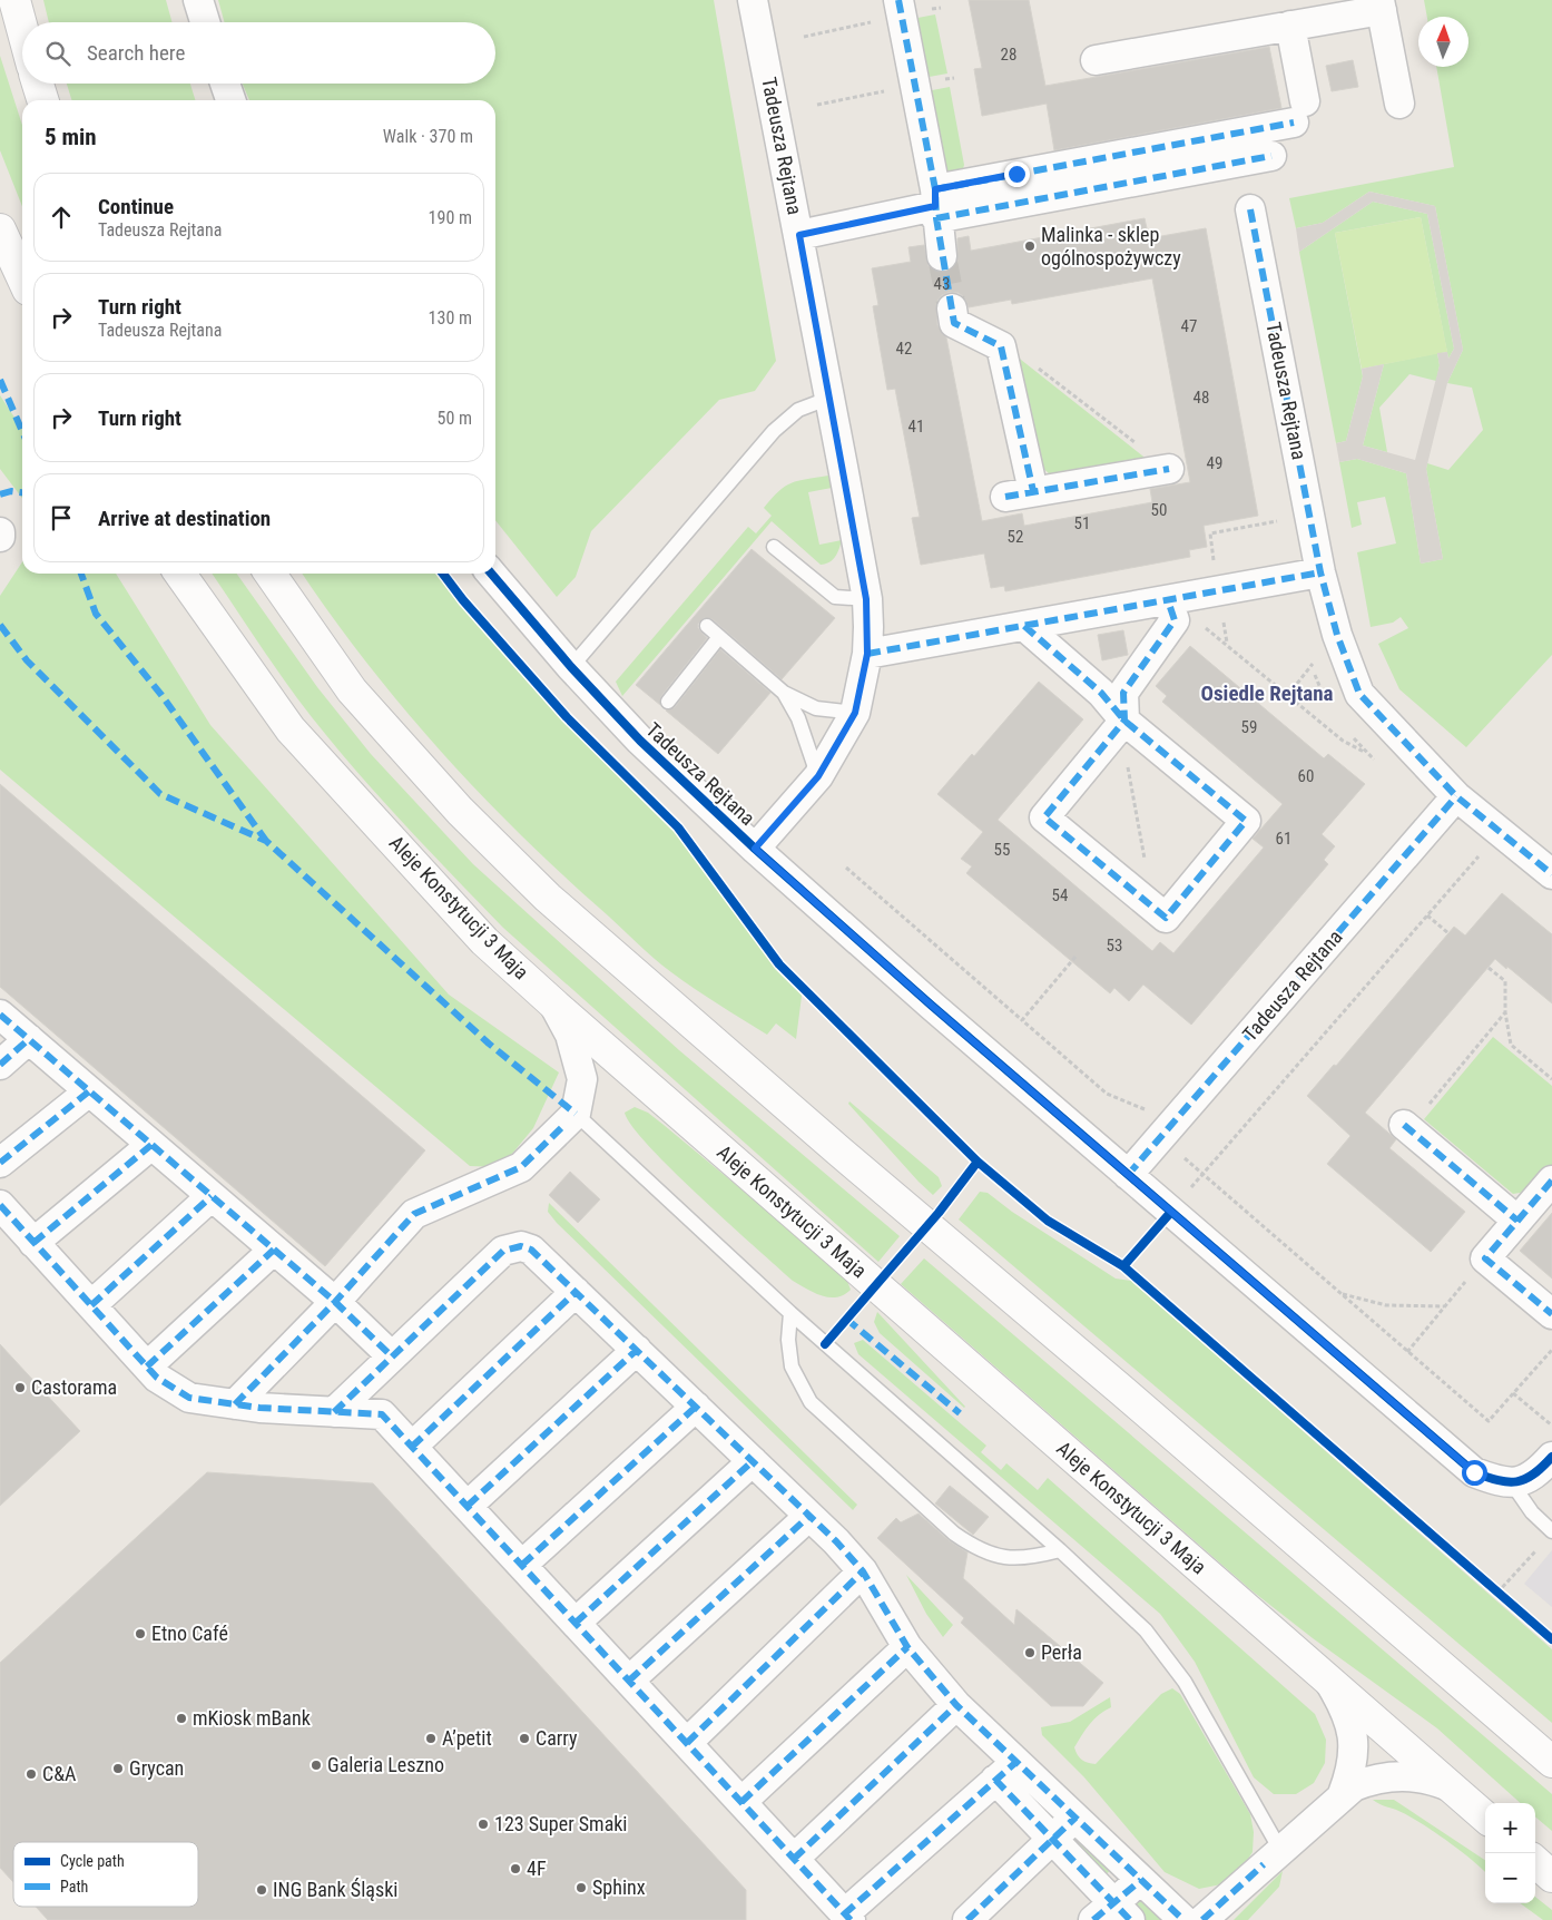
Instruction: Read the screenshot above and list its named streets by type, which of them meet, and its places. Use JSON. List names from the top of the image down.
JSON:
{
  "streets": {
    "main road": ["Aleje Konstytucji 3 Maja"],
    "street": ["Tadeusza Rejtana"]
  },
  "districts": ["Osiedle Rejtana"],
  "places": [
    "Malinka - sklep ogólnospożywczy",
    "Castorama",
    "Etno Café",
    "Perła",
    "mKiosk mBank",
    "A’petit",
    "Carry",
    "Galeria Leszno",
    "Grycan",
    "C&A",
    "123 Super Smaki",
    "4F",
    "Sphinx",
    "ING Bank Śląski"
  ],
  "house_numbers": [
    "28",
    "43",
    "47",
    "42",
    "48",
    "41",
    "49",
    "50",
    "51",
    "52",
    "59",
    "60",
    "61",
    "55",
    "54",
    "53"
  ],
  "legend": ["Cycle path", "Path"],
  "north": "top",
  "page": {
    "search": "Search here",
    "heading": ["5 min", "Walk · 370 m"],
    "list": [
      ["Continue", "Tadeusza Rejtana", "190 m"],
      ["Turn right", "Tadeusza Rejtana", "130 m"],
      ["Turn right", "50 m"],
      "Arrive at destination"
    ],
    "map_buttons": ["+", "−"]
  }
}
